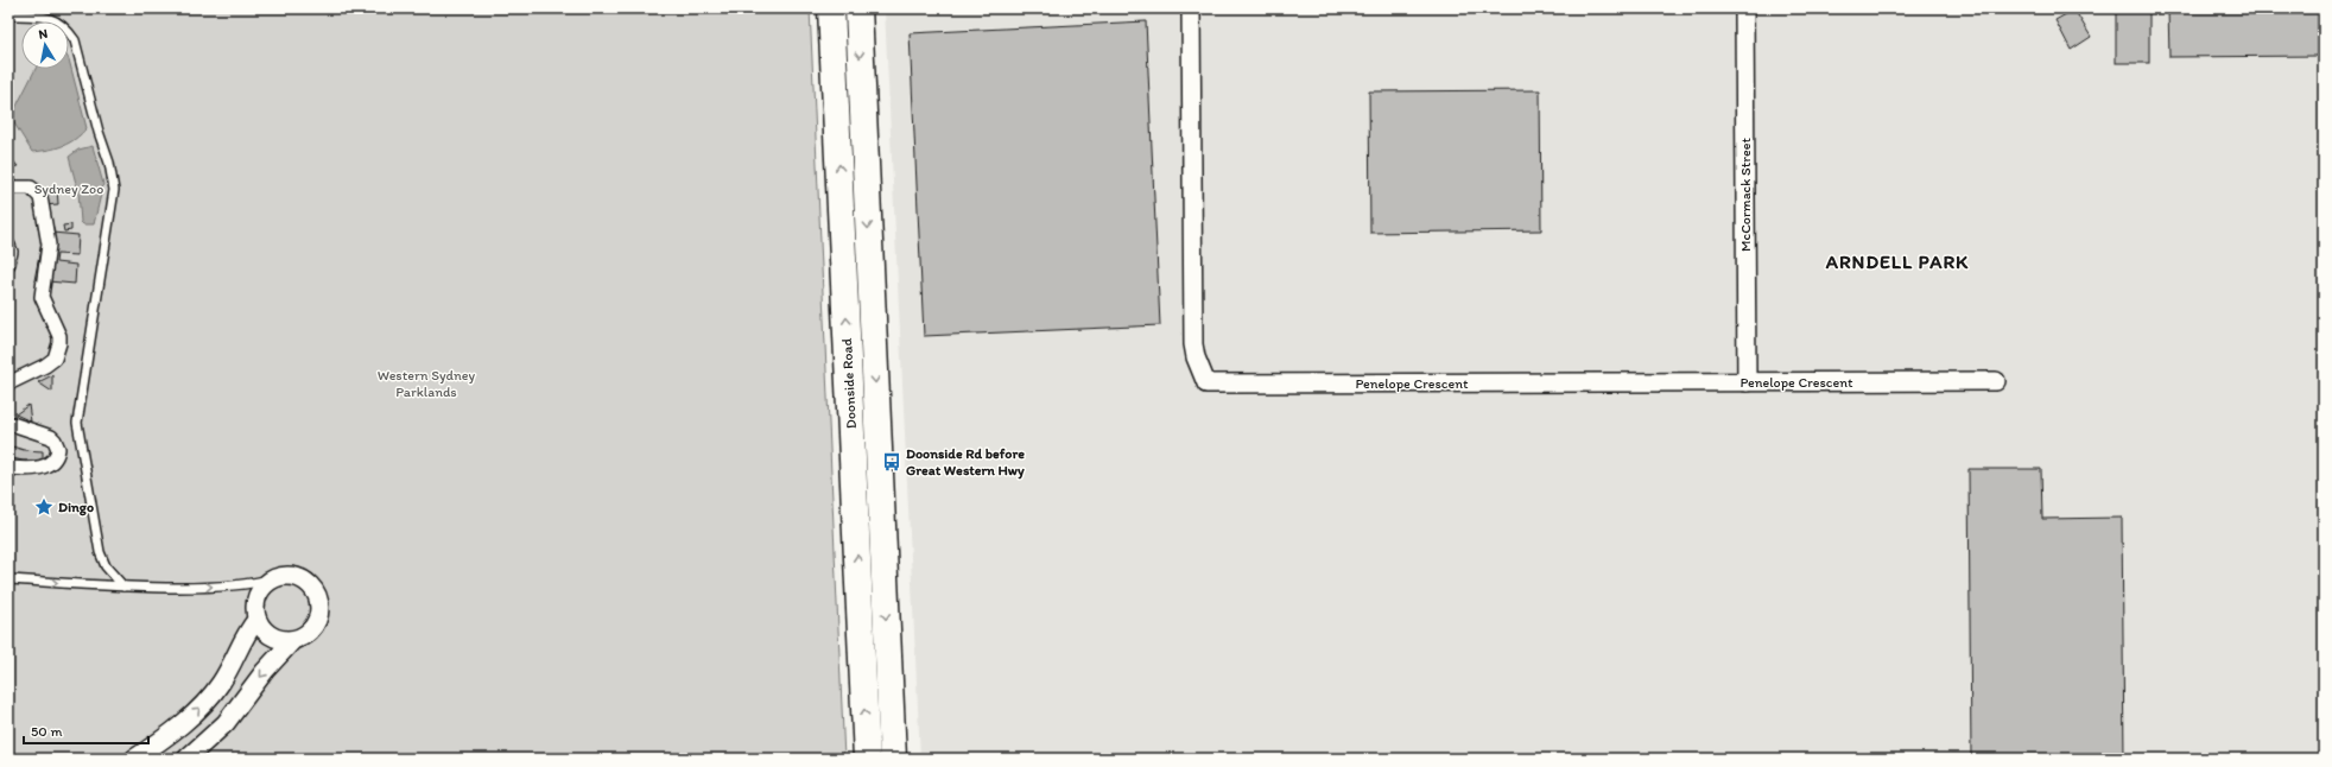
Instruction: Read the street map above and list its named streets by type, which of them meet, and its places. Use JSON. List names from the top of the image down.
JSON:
{
  "streets": {
    "main road": ["Doonside Road"],
    "street": ["McCormack Street", "Penelope Crescent"]
  },
  "crossings": [
    ["McCormack Street", "Penelope Crescent"]
  ],
  "districts": ["ARNDELL PARK"],
  "parks": ["Sydney Zoo", "Western Sydney Parklands"],
  "places": {
    "bus stop": ["Doonside Rd before Great Western Hwy"],
    "place": ["Dingo"]
  },
  "scale_bar": "50 m",
  "north": "top"
}
